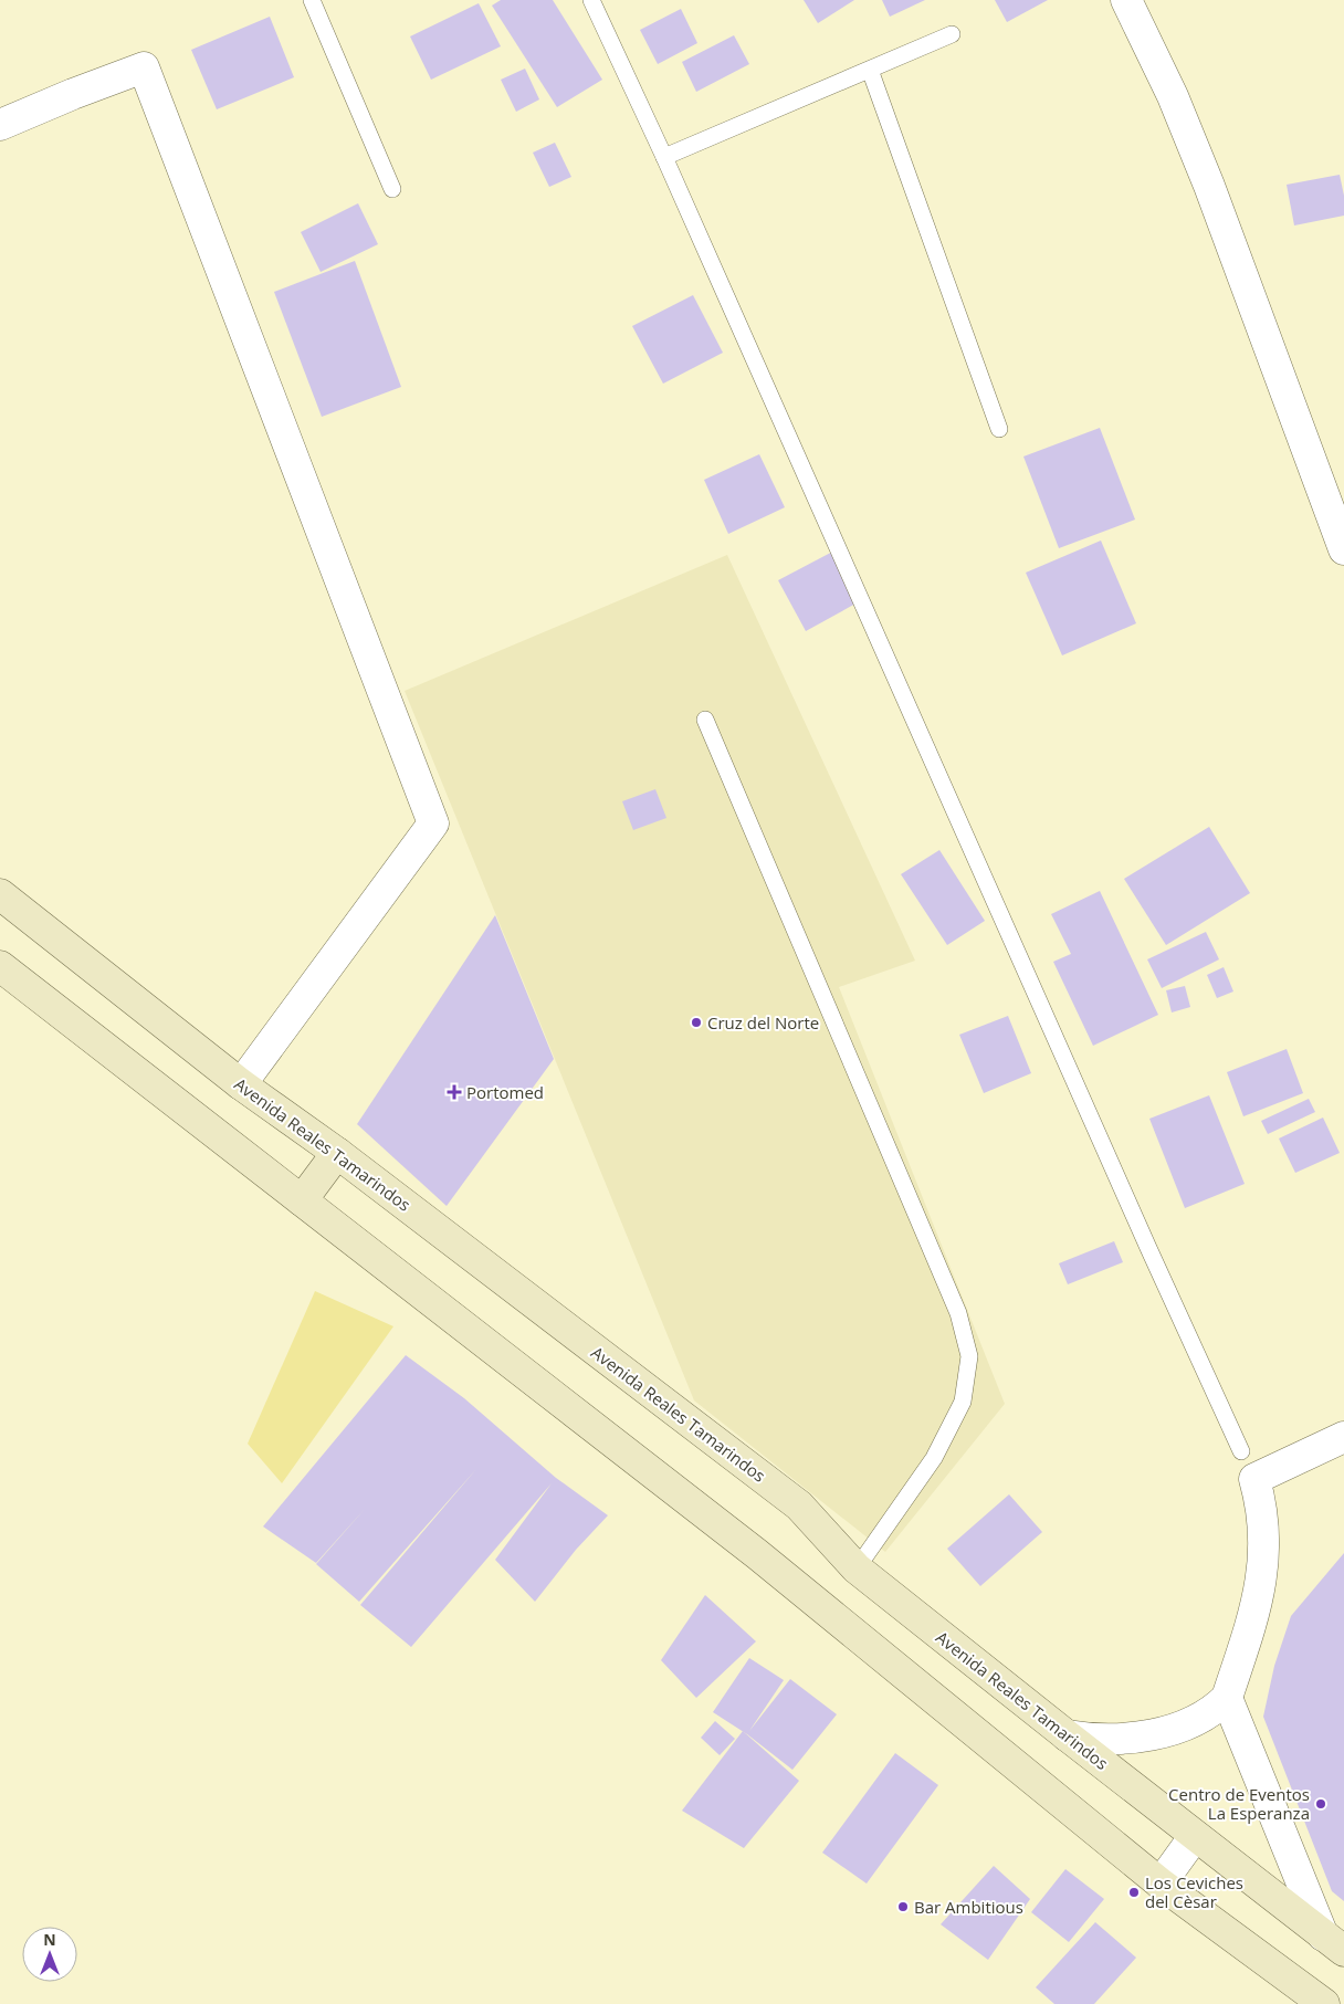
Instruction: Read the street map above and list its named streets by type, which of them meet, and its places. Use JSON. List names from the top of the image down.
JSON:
{
  "streets": {
    "main road": ["Avenida Reales Tamarindos"]
  },
  "places": {
    "other": [
      "Cruz del Norte",
      "Centro de Eventos La Esperanza",
      "Los Ceviches del Cèsar",
      "Bar Ambitious"
    ],
    "health": ["Portomed"]
  },
  "north": "top"
}
